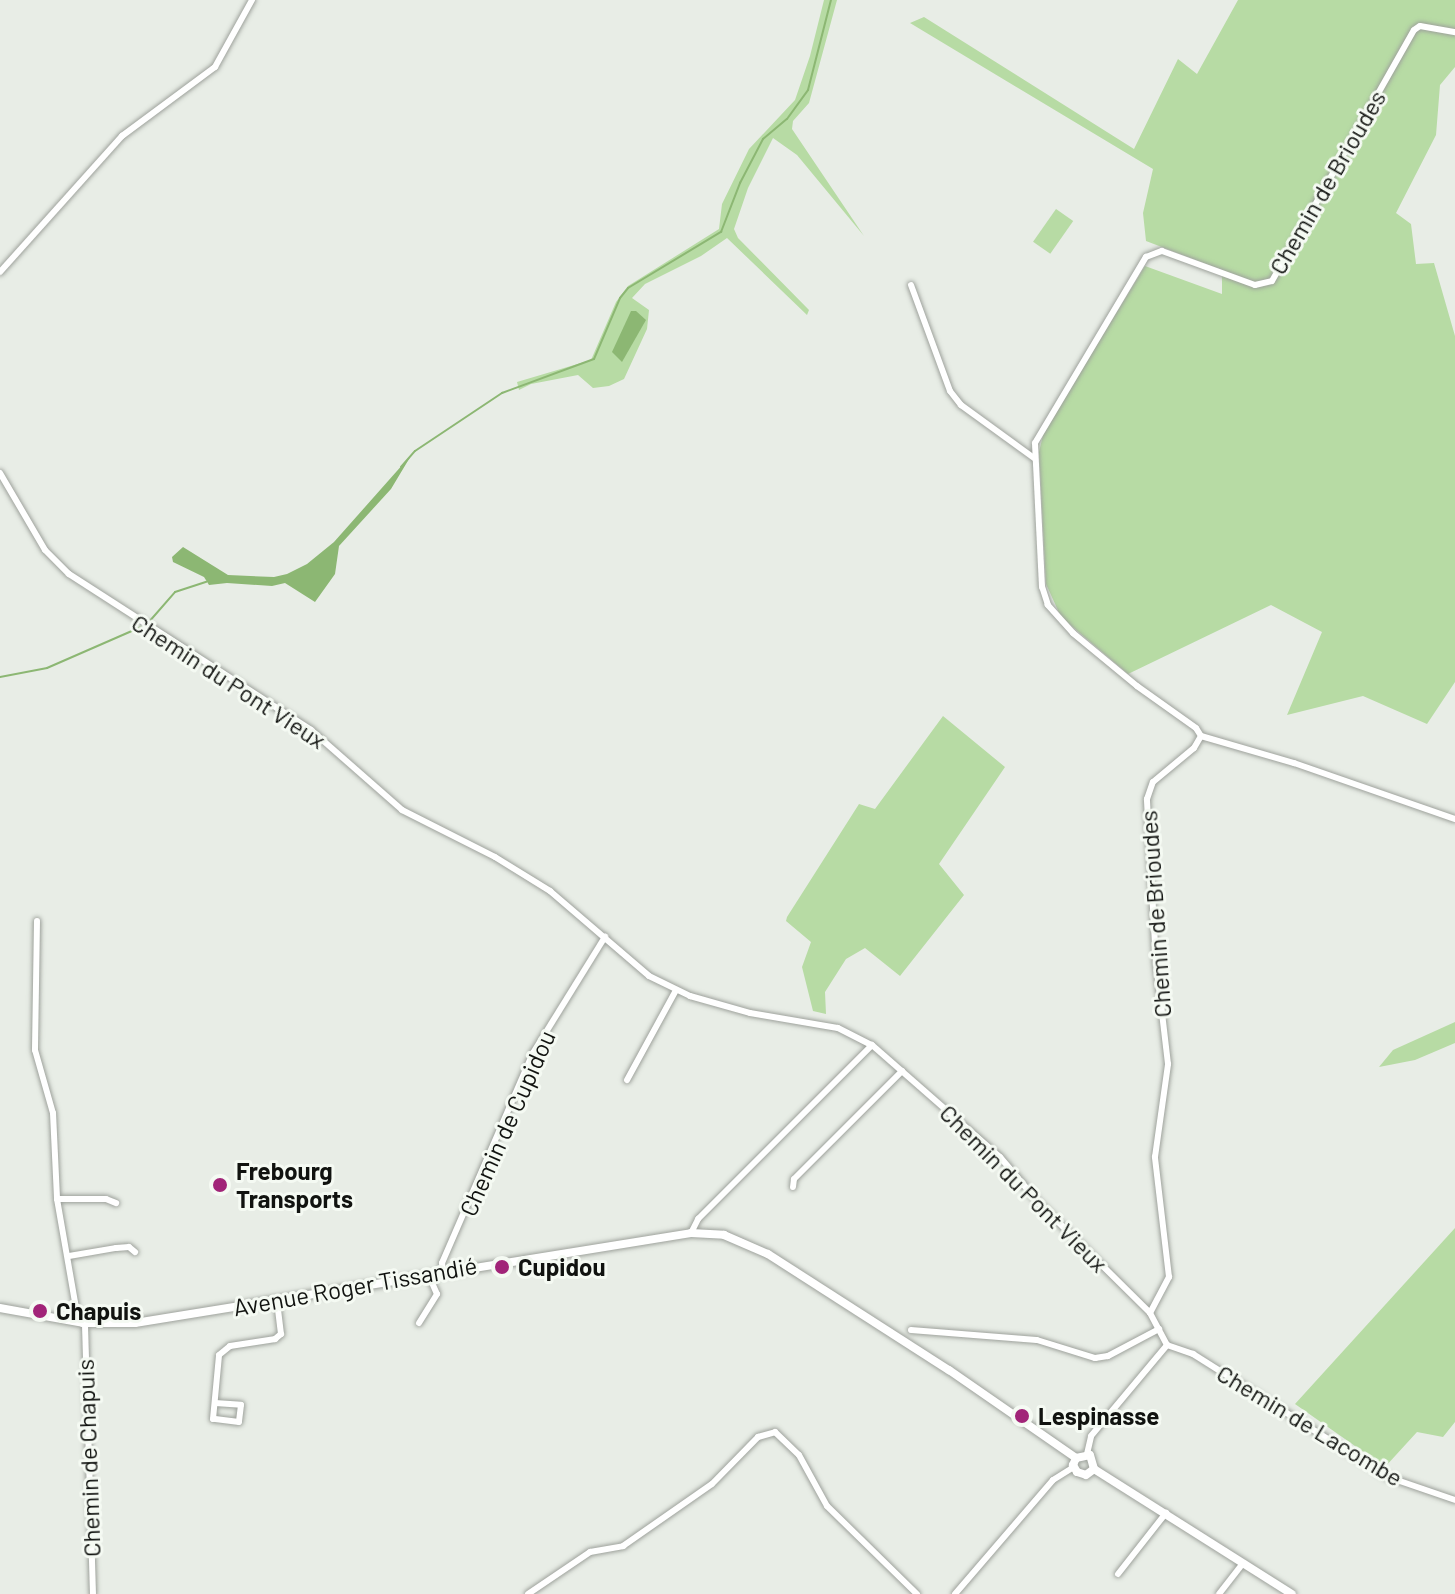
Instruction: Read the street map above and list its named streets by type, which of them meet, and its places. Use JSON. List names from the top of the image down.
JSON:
{
  "streets": {
    "main road": ["Avenue Roger Tissandié"],
    "street": [
      "Chemin de Brioudes",
      "Chemin du Pont Vieux",
      "Chemin de Cupidou",
      "Chemin de Lacombe",
      "Chemin de Chapuis"
    ]
  },
  "crossings": [
    ["Chemin de Brioudes", "Chemin du Pont Vieux"],
    ["Chemin du Pont Vieux", "Chemin de Cupidou"],
    ["Chemin de Cupidou", "Avenue Roger Tissandié"],
    ["Avenue Roger Tissandié", "Chemin de Chapuis"]
  ],
  "places": [
    "Frebourg Transports",
    "Cupidou",
    "Chapuis",
    "Lespinasse"
  ]
}
